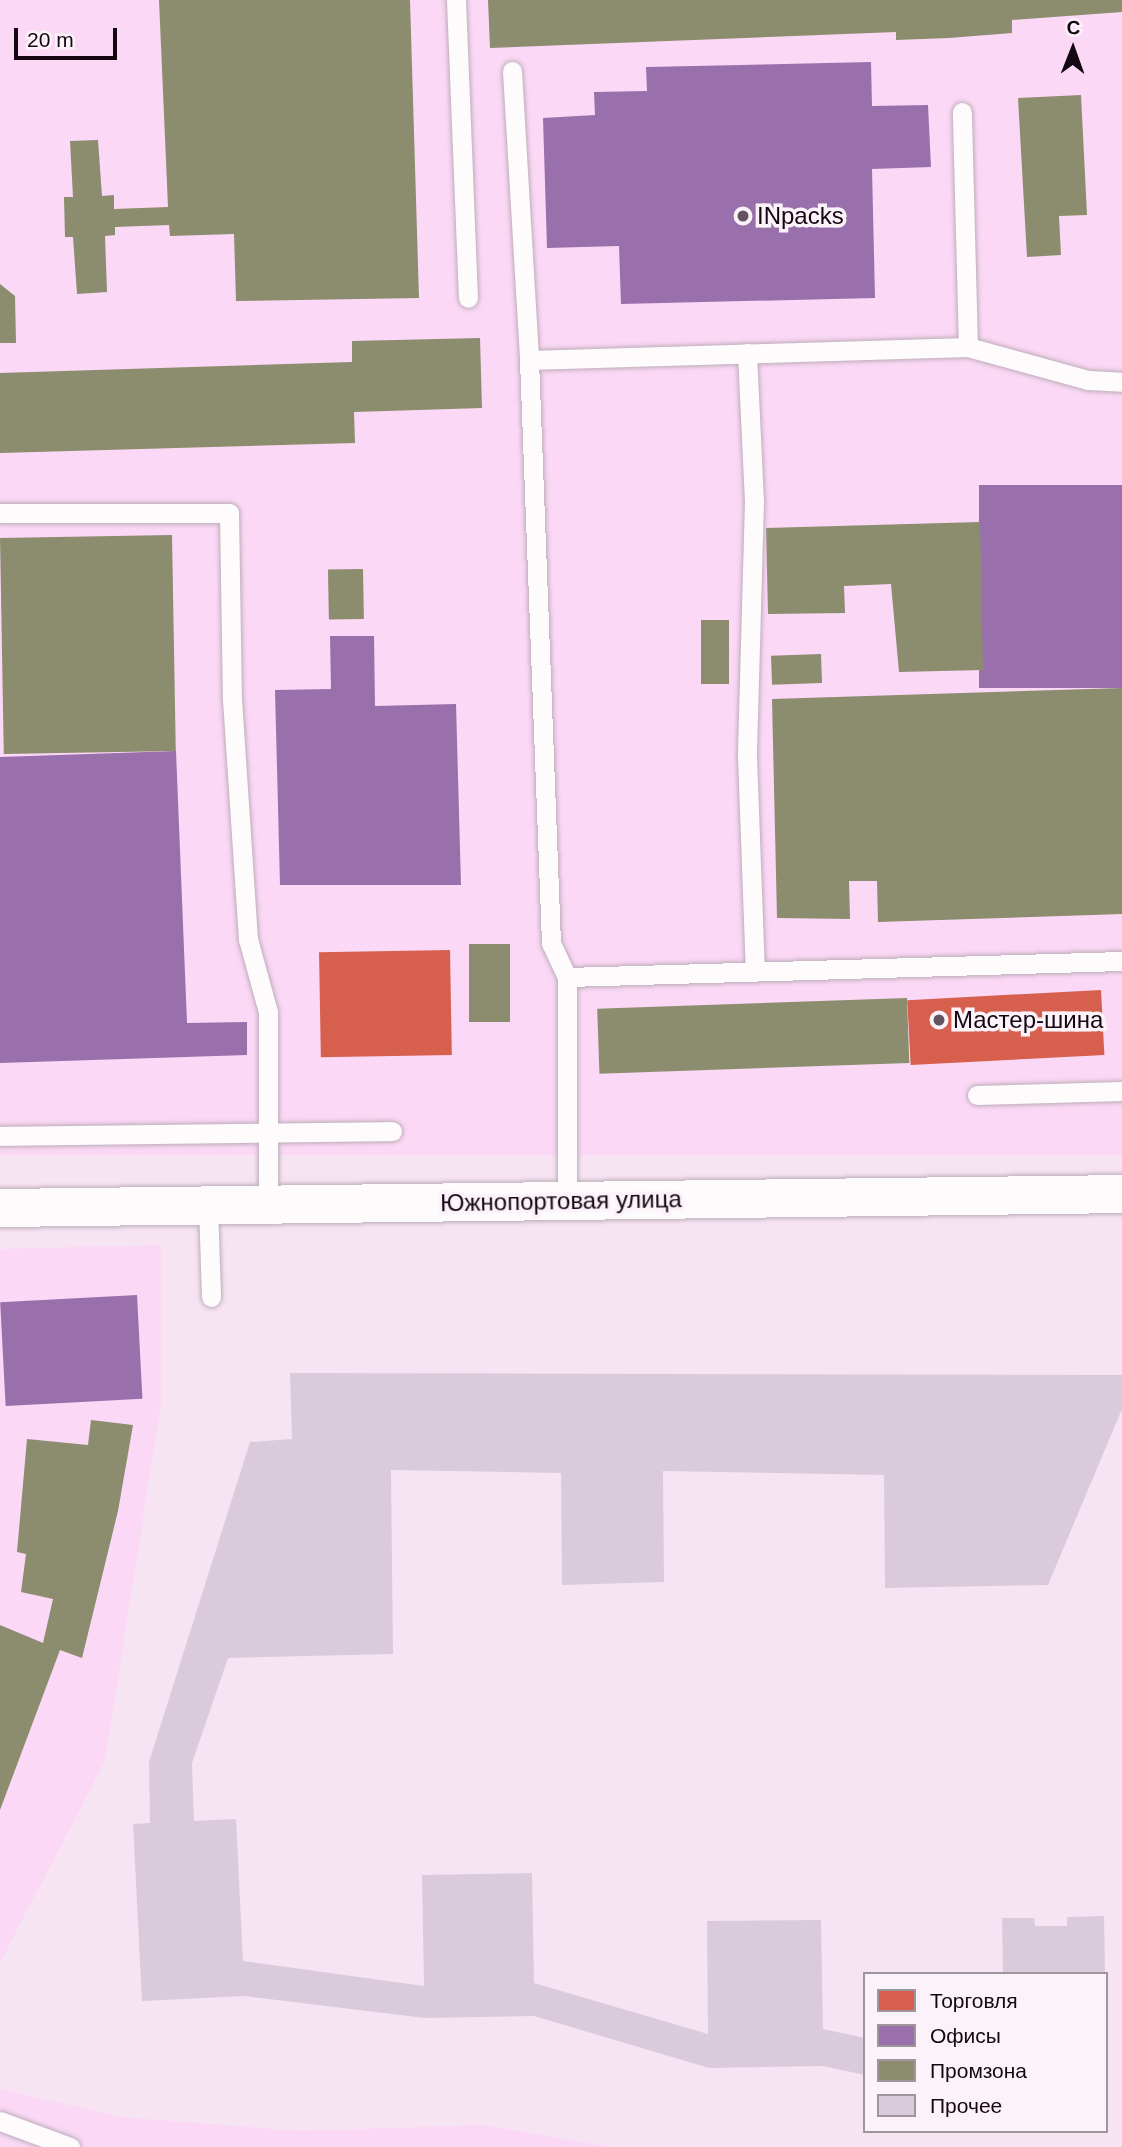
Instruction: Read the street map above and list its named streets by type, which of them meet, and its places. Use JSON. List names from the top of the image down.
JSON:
{
  "streets": {
    "street": ["Южнопортовая улица"]
  },
  "places": ["INpacks", "Мастер-шина"],
  "legend": [
    "Торговля",
    "Офисы",
    "Промзона",
    "Прочее"
  ],
  "scale_bar": "20 m",
  "north": "top"
}
